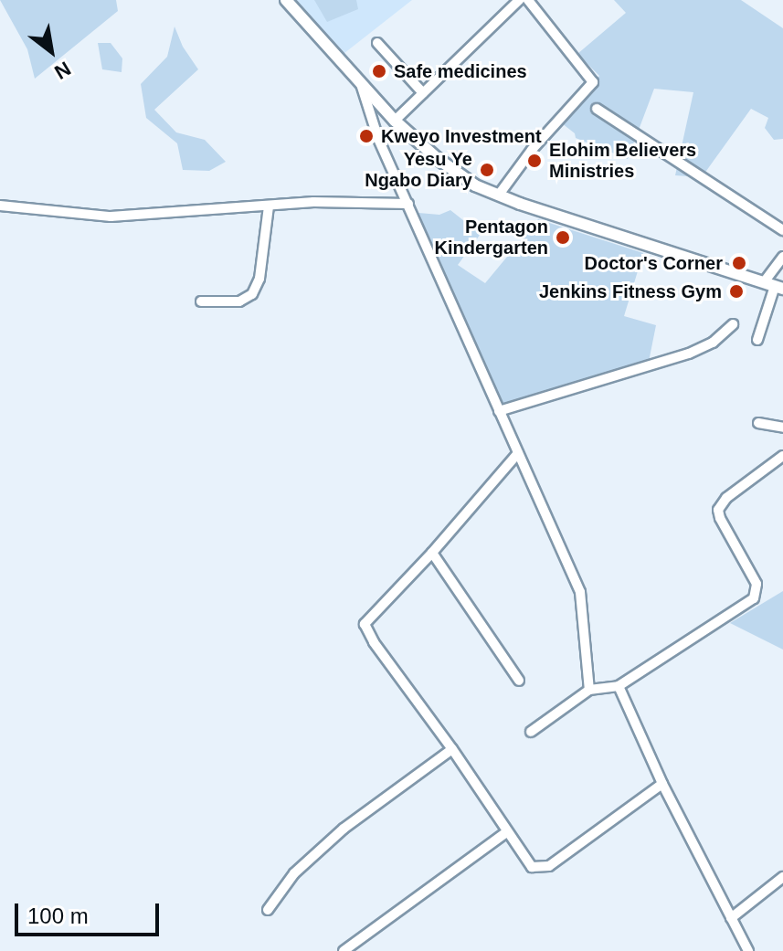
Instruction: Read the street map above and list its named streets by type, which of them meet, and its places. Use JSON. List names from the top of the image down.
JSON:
{
  "places": [
    "Safe medicines",
    "Kweyo Investment",
    "Elohim Believers Ministries",
    "Yesu Ye Ngabo Diary",
    "Pentagon Kindergarten",
    "Doctor's Corner",
    "Jenkins Fitness Gym"
  ],
  "scale_bar": "100 m",
  "north": "bottom right"
}
